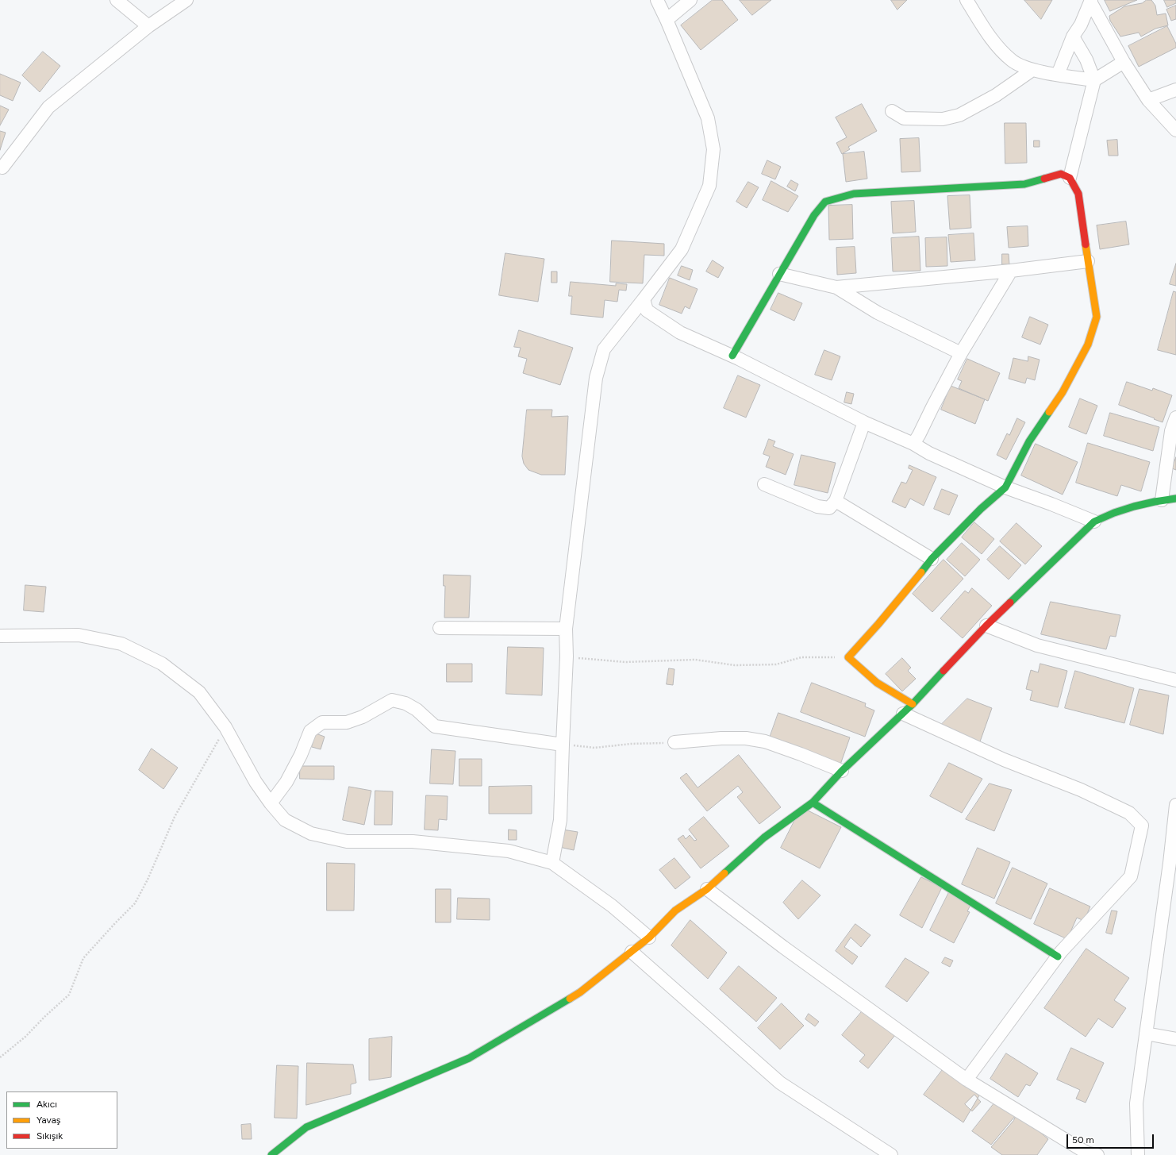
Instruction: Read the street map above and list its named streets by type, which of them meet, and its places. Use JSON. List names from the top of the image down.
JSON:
{
  "legend": ["Akıcı", "Yavaş", "Sıkışık"],
  "scale_bar": "50 m"
}
